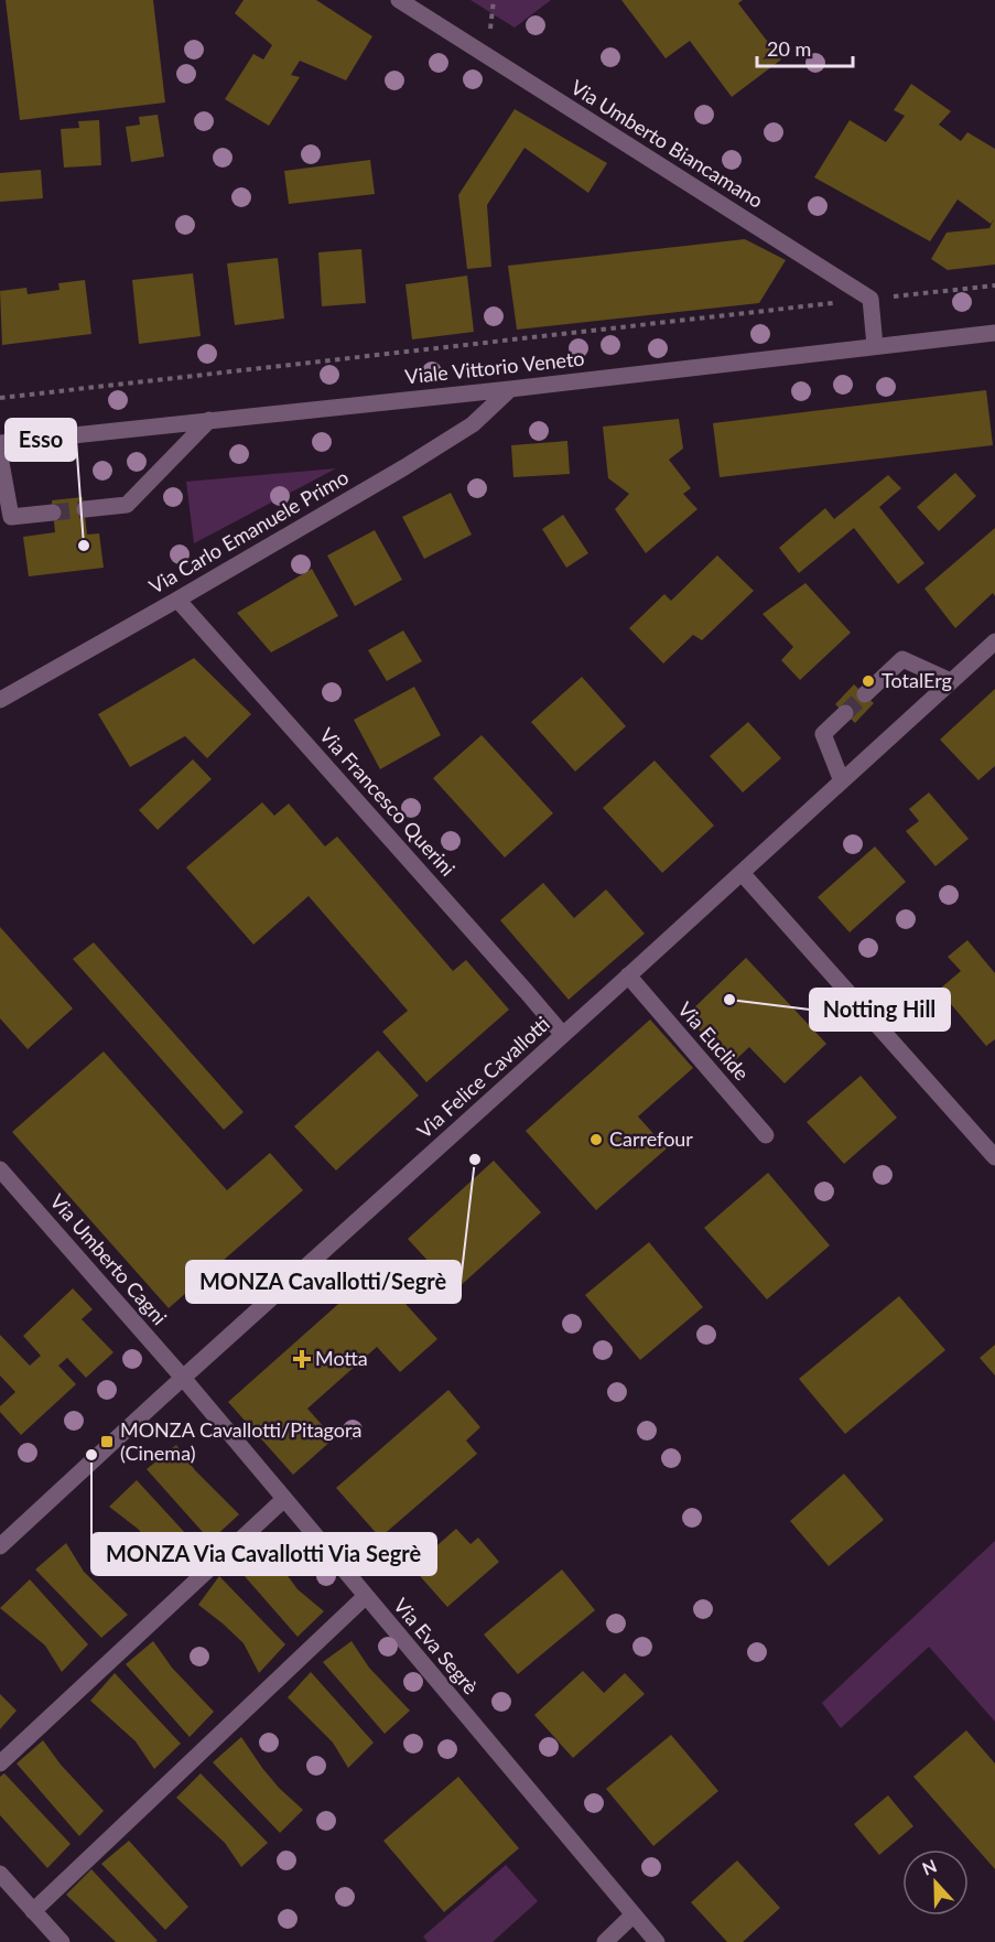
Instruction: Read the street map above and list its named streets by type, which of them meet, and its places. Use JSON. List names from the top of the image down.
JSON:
{
  "streets": {
    "street": [
      "Via Umberto Biancamano",
      "Viale Vittorio Veneto",
      "Via Carlo Emanuele Primo",
      "Via Francesco Querini",
      "Via Euclide",
      "Via Felice Cavallotti",
      "Via Umberto Cagni",
      "Via Eva Segrè"
    ]
  },
  "crossings": [
    ["Viale Vittorio Veneto", "Via Carlo Emanuele Primo"],
    ["Via Carlo Emanuele Primo", "Via Francesco Querini"],
    ["Via Francesco Querini", "Via Felice Cavallotti"],
    ["Via Euclide", "Via Felice Cavallotti"],
    ["Via Felice Cavallotti", "Via Umberto Cagni"],
    ["Via Felice Cavallotti", "Via Eva Segrè"],
    ["Via Umberto Cagni", "Via Eva Segrè"]
  ],
  "places": {
    "other": [
      "Esso",
      "TotalErg",
      "Notting Hill",
      "Carrefour",
      "MONZA Cavallotti/Segrè",
      "MONZA Via Cavallotti Via Segrè"
    ],
    "health": ["Motta"],
    "transit": ["MONZA Cavallotti/Pitagora (Cinema)"]
  },
  "scale_bar": "20 m",
  "north": "top"
}
